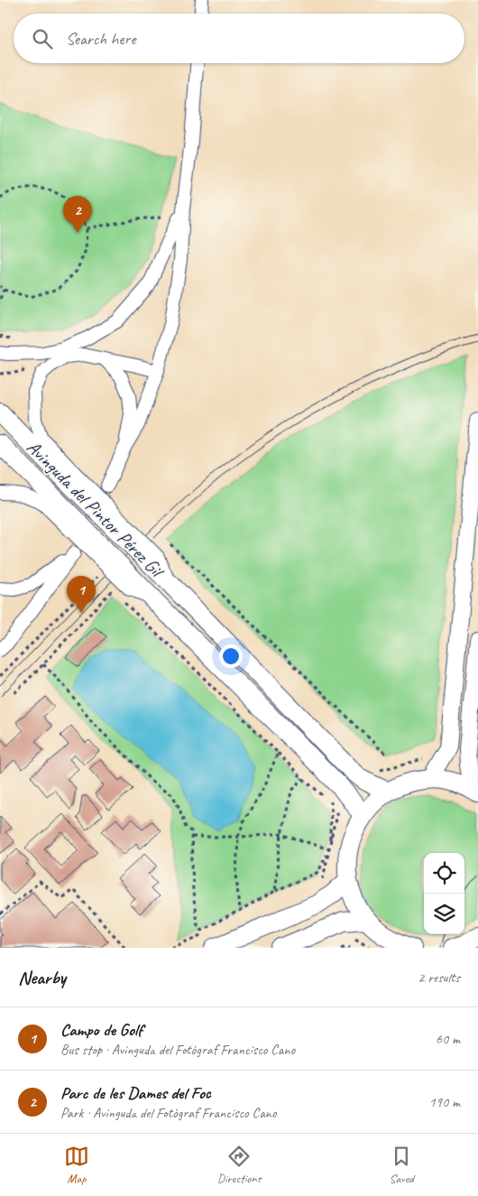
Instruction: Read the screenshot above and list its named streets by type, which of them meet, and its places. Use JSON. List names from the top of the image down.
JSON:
{
  "streets": {
    "main road": ["Avinguda del Pintor Pérez Gil"]
  },
  "page": {
    "search": "Search here",
    "pins": ["2", "1"],
    "heading": ["Nearby", "2 results"],
    "list": [
      {
        "mark": "1",
        "name": "Campo de Golf",
        "note": "Bus stop · Avinguda del Fotògraf Francisco Cano",
        "value": "60 m"
      },
      {
        "mark": "2",
        "name": "Parc de les Dames del Foc",
        "note": "Park · Avinguda del Fotògraf Francisco Cano",
        "value": "190 m"
      }
    ],
    "nav": ["Map", "Directions", "Saved"]
  }
}
